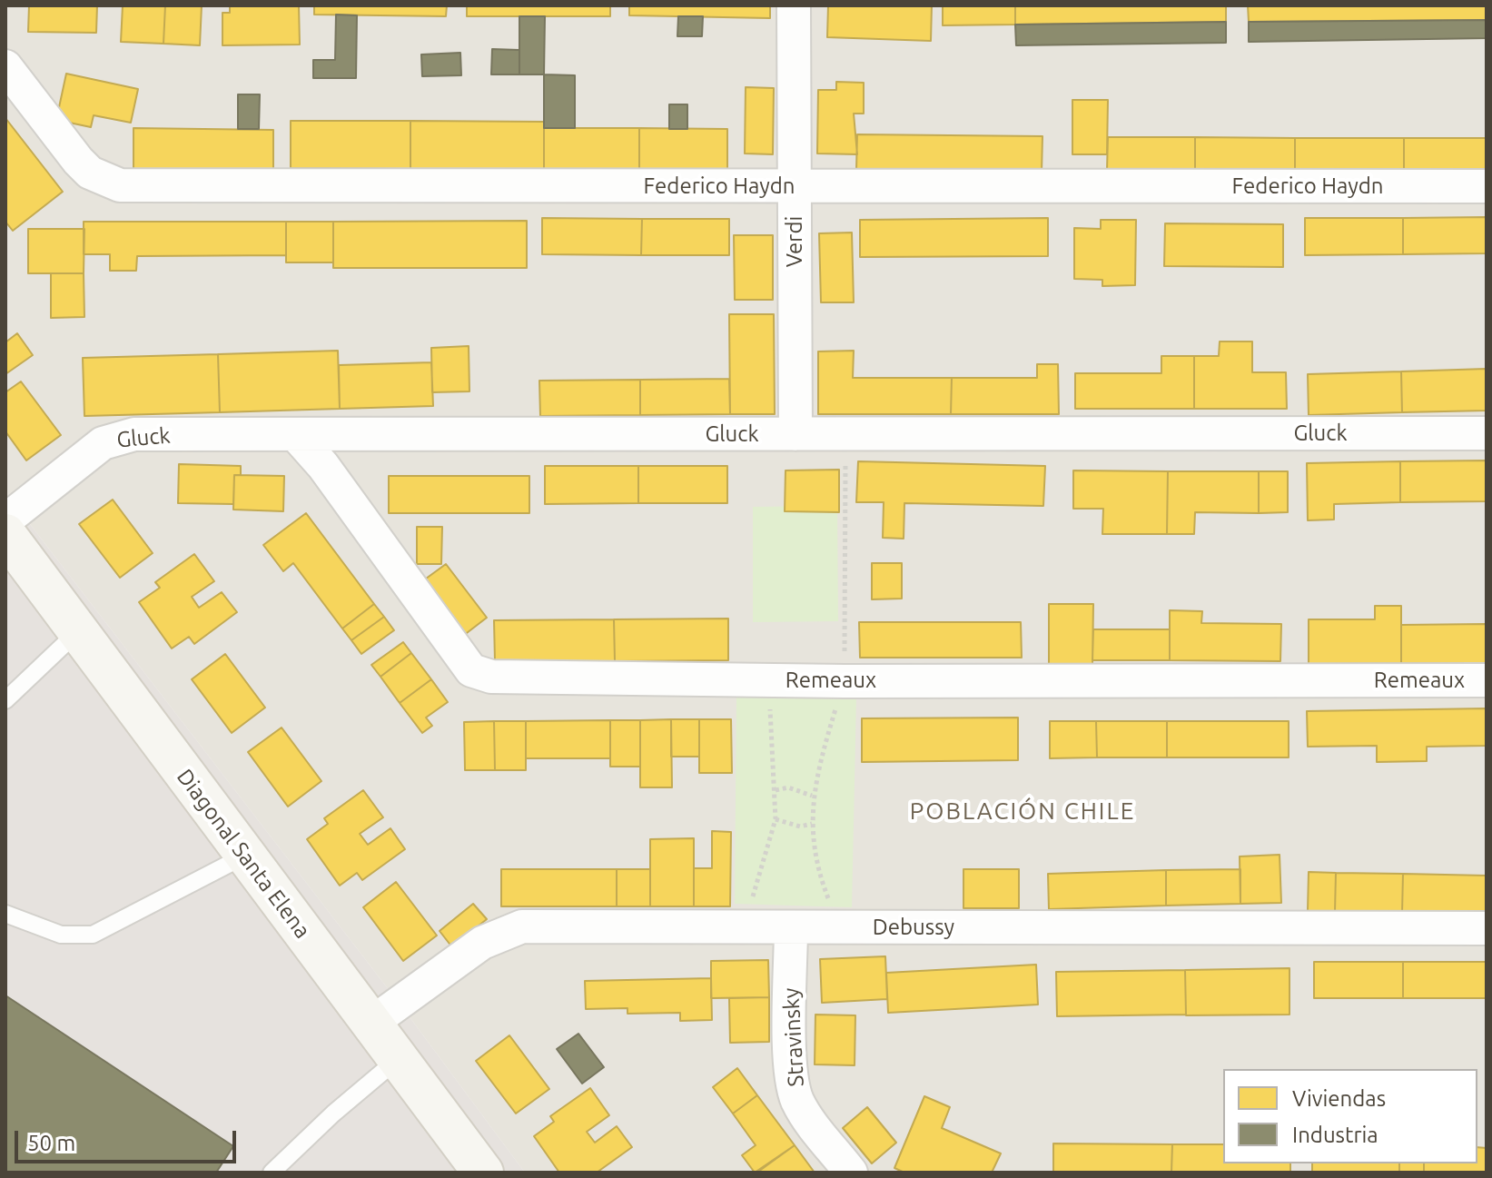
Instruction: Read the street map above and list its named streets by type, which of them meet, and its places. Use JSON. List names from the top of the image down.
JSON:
{
  "streets": {
    "main road": ["Diagonal Santa Elena"],
    "street": [
      "Federico Haydn",
      "Verdi",
      "Gluck",
      "Remeaux",
      "Debussy",
      "Stravinsky"
    ]
  },
  "crossings": [
    ["Federico Haydn", "Verdi"],
    ["Verdi", "Gluck"],
    ["Gluck", "Remeaux"],
    ["Diagonal Santa Elena", "Debussy"],
    ["Debussy", "Stravinsky"]
  ],
  "districts": ["POBLACIÓN CHILE"],
  "legend": ["Viviendas", "Industria"],
  "scale_bar": "50 m"
}
